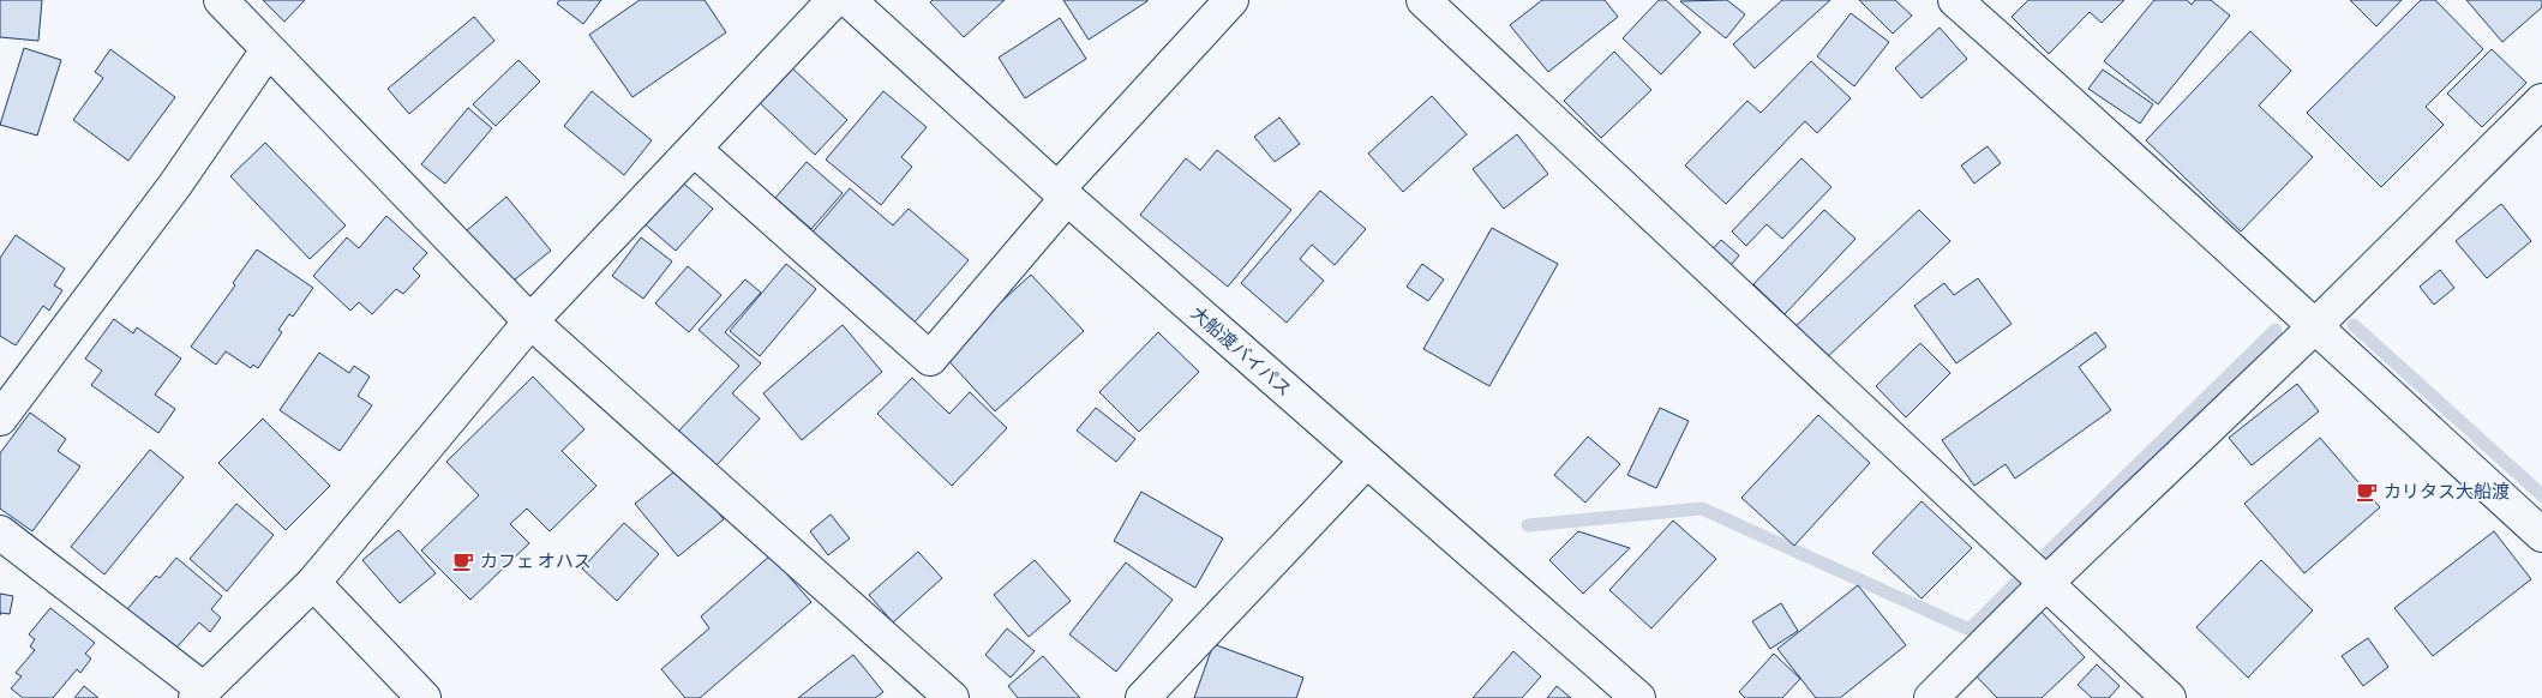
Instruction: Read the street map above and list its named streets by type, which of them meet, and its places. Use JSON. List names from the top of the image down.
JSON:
{
  "streets": {
    "main road": ["大船渡バイパス"]
  },
  "places": {
    "cafe": ["カリタス大船渡", "カフェ オハス"]
  }
}
